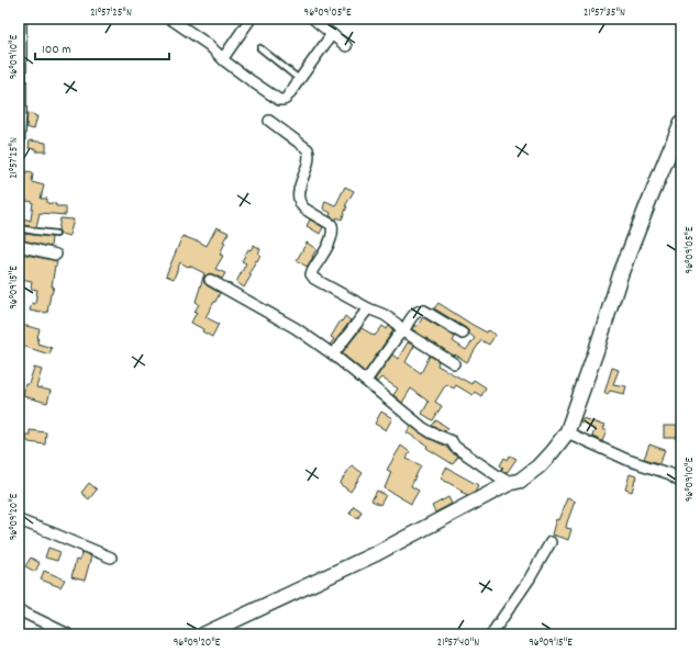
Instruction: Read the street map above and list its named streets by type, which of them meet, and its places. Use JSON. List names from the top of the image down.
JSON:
{
  "scale_bar": "100 m",
  "coordinates": [
    "21°57'25\"N",
    "96°09'05\"E",
    "21°57'35\"N",
    "96°09'10\"E",
    "96°09'15\"E",
    "96°09'20\"E",
    "21°57'40\"N"
  ]
}
